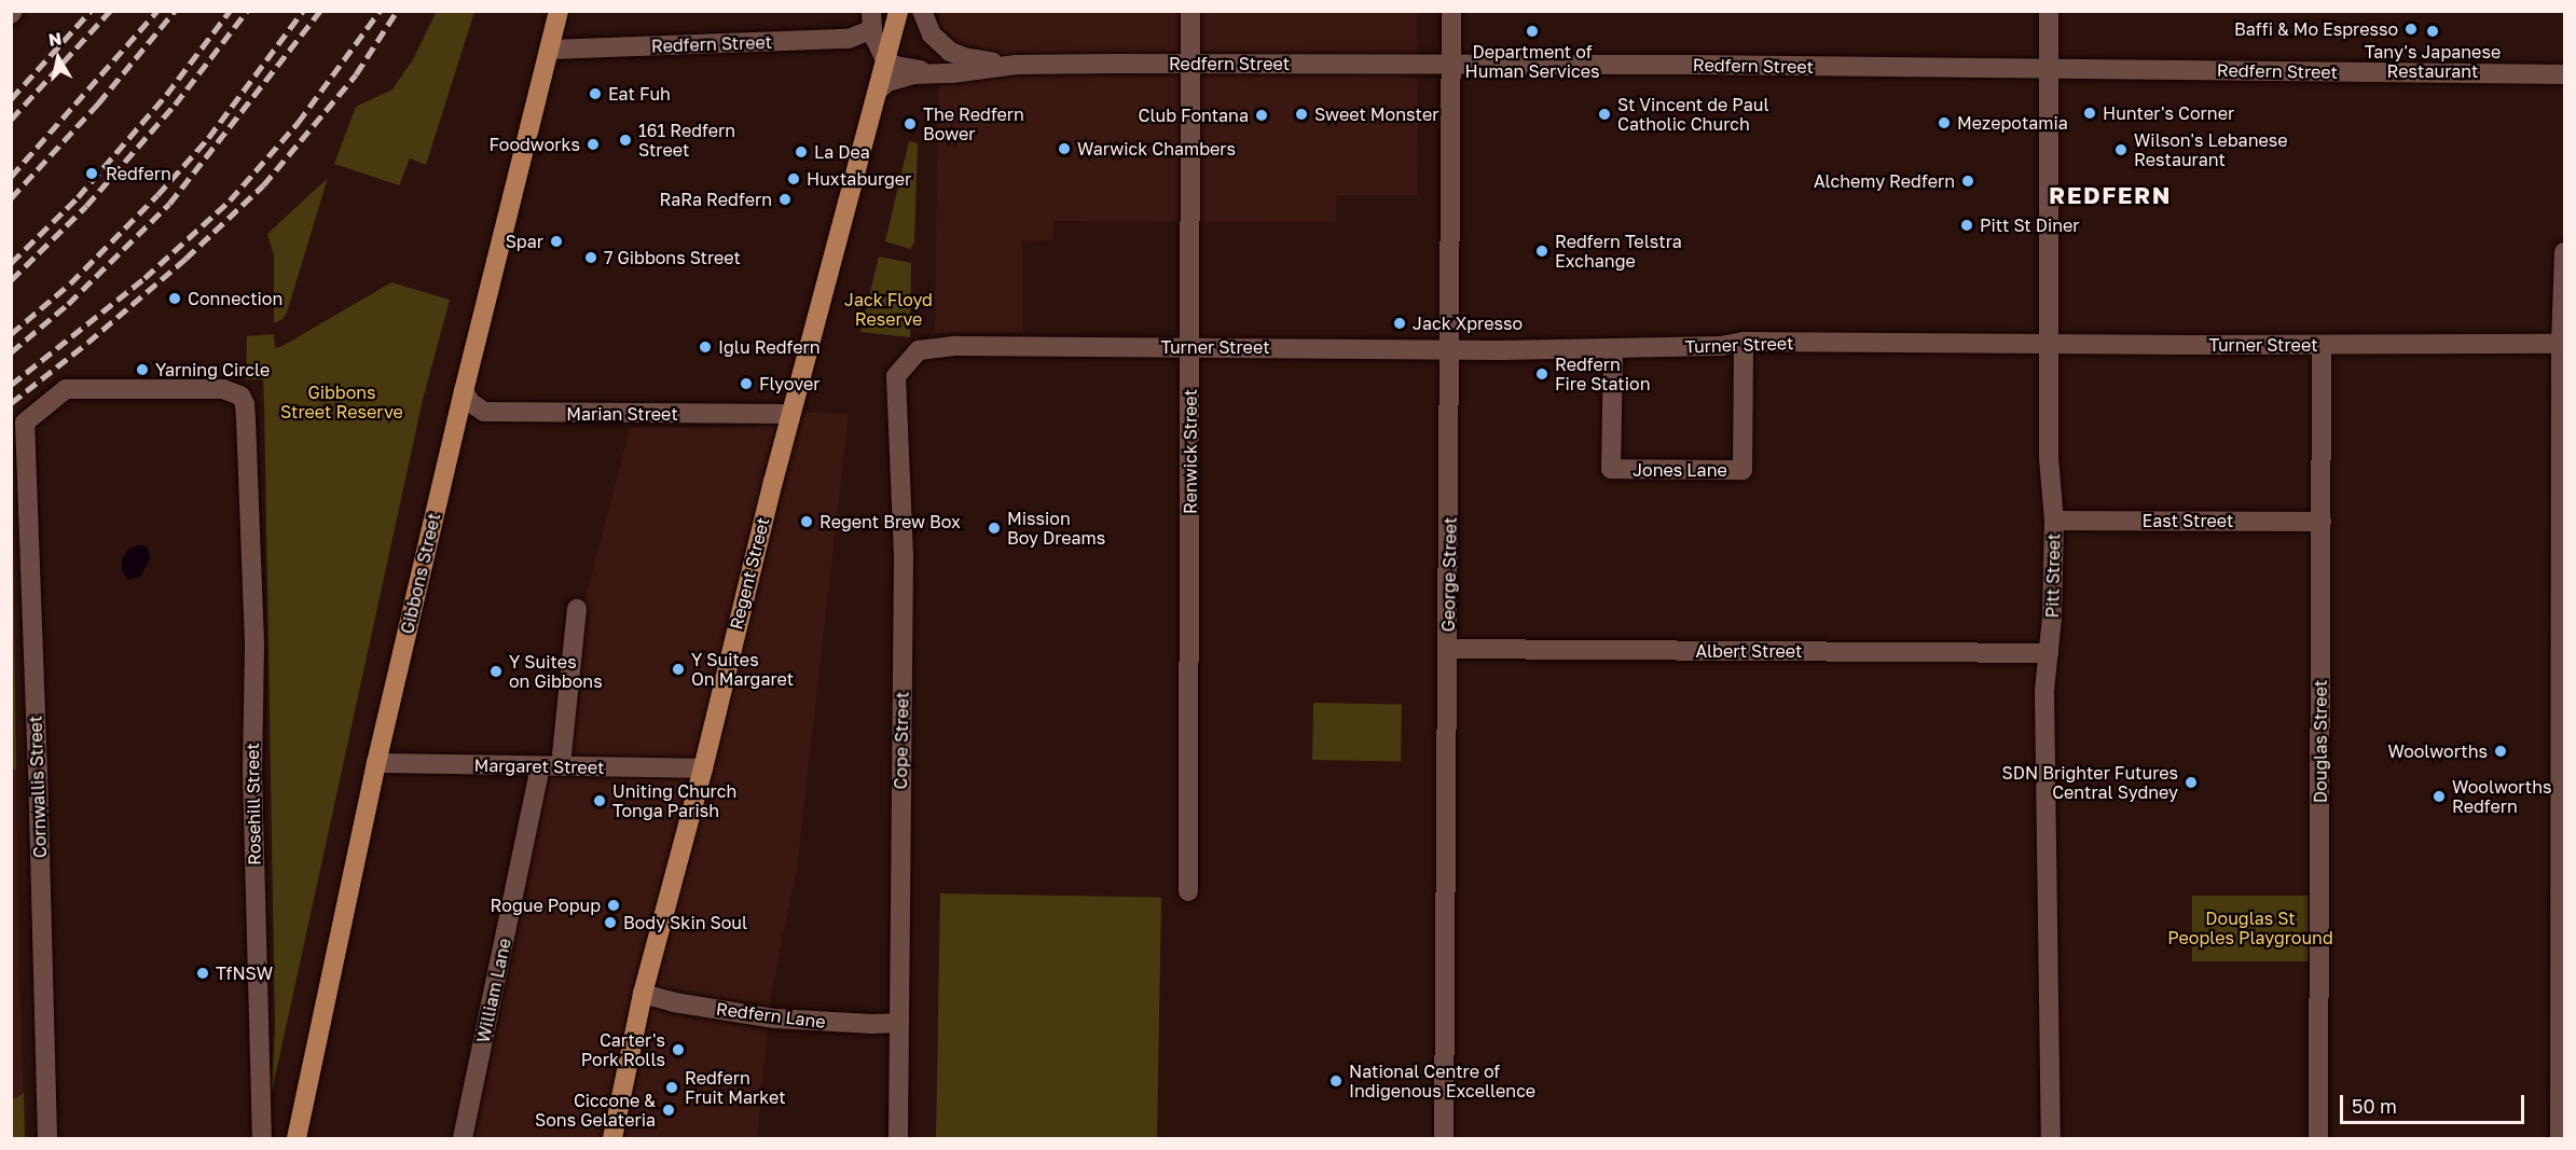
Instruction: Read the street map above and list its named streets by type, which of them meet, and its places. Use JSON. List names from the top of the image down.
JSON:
{
  "streets": {
    "main road": ["Gibbons Street", "Regent Street"],
    "street": [
      "Redfern Street",
      "Turner Street",
      "Marian Street",
      "Renwick Street",
      "Jones Lane",
      "East Street",
      "George Street",
      "Pitt Street",
      "Albert Street",
      "Cope Street",
      "Douglas Street",
      "Margaret Street",
      "Cornwallis Street",
      "Rosehill Street",
      "William Lane",
      "Redfern Lane"
    ]
  },
  "crossings": [
    ["Redfern Street", "Renwick Street"],
    ["Redfern Street", "Gibbons Street"],
    ["Redfern Street", "Regent Street"],
    ["Redfern Street", "George Street"],
    ["Redfern Street", "Pitt Street"],
    ["Turner Street", "Renwick Street"],
    ["Turner Street", "Jones Lane"],
    ["Turner Street", "George Street"],
    ["Turner Street", "Pitt Street"],
    ["Turner Street", "Cope Street"],
    ["Turner Street", "Douglas Street"],
    ["Marian Street", "Gibbons Street"],
    ["Marian Street", "Regent Street"],
    ["East Street", "Pitt Street"],
    ["East Street", "Douglas Street"],
    ["Gibbons Street", "Margaret Street"],
    ["Regent Street", "Margaret Street"],
    ["Regent Street", "Redfern Lane"],
    ["George Street", "Albert Street"],
    ["Pitt Street", "Albert Street"],
    ["Cope Street", "Redfern Lane"],
    ["Margaret Street", "William Lane"],
    ["Cornwallis Street", "Rosehill Street"]
  ],
  "districts": ["REDFERN"],
  "parks": ["Jack Floyd Reserve", "Gibbons Street Reserve", "Douglas St Peoples Playground"],
  "places": [
    "Baffi & Mo Espresso",
    "Department of Human Services",
    "Tany's Japanese Restaurant",
    "Eat Fuh",
    "Hunter's Corner",
    "Sweet Monster",
    "St Vincent de Paul Catholic Church",
    "Club Fontana",
    "Mezepotamia",
    "The Redfern Bower",
    "161 Redfern Street",
    "Foodworks",
    "Warwick Chambers",
    "Wilson's Lebanese Restaurant",
    "La Dea",
    "Redfern",
    "Huxtaburger",
    "Alchemy Redfern",
    "RaRa Redfern",
    "Pitt St Diner",
    "Spar",
    "Redfern Telstra Exchange",
    "7 Gibbons Street",
    "Connection",
    "Jack Xpresso",
    "Iglu Redfern",
    "Yarning Circle",
    "Redfern Fire Station",
    "Flyover",
    "Regent Brew Box",
    "Mission Boy Dreams",
    "Y Suites On Margaret",
    "Y Suites on Gibbons",
    "Woolworths",
    "SDN Brighter Futures Central Sydney",
    "Woolworths Redfern",
    "Uniting Church Tonga Parish",
    "Rogue Popup",
    "Body Skin Soul",
    "TfNSW",
    "Carter's Pork Rolls",
    "National Centre of Indigenous Excellence",
    "Redfern Fruit Market",
    "Ciccone & Sons Gelateria"
  ],
  "scale_bar": "50 m",
  "north": "top"
}
